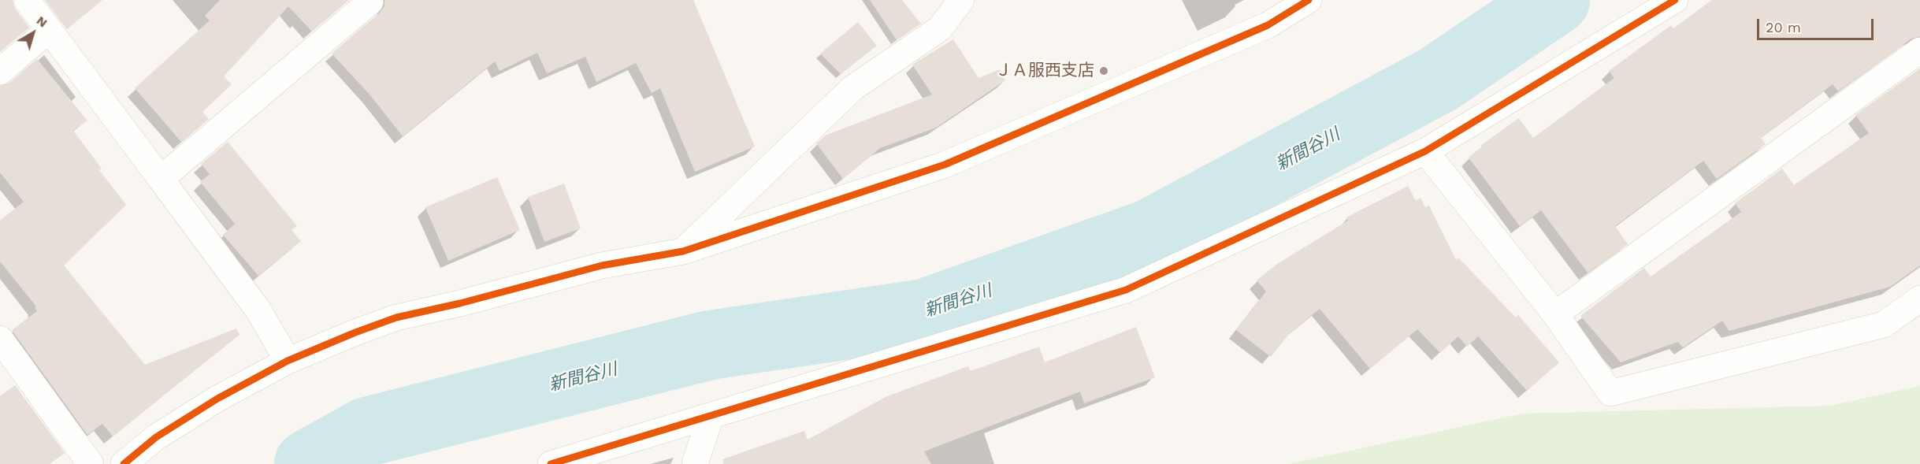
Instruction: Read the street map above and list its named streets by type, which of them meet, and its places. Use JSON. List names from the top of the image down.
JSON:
{
  "water": ["新間谷川"],
  "places": ["ＪＡ服西支店"],
  "scale_bar": "20 m",
  "north": "top right"
}
